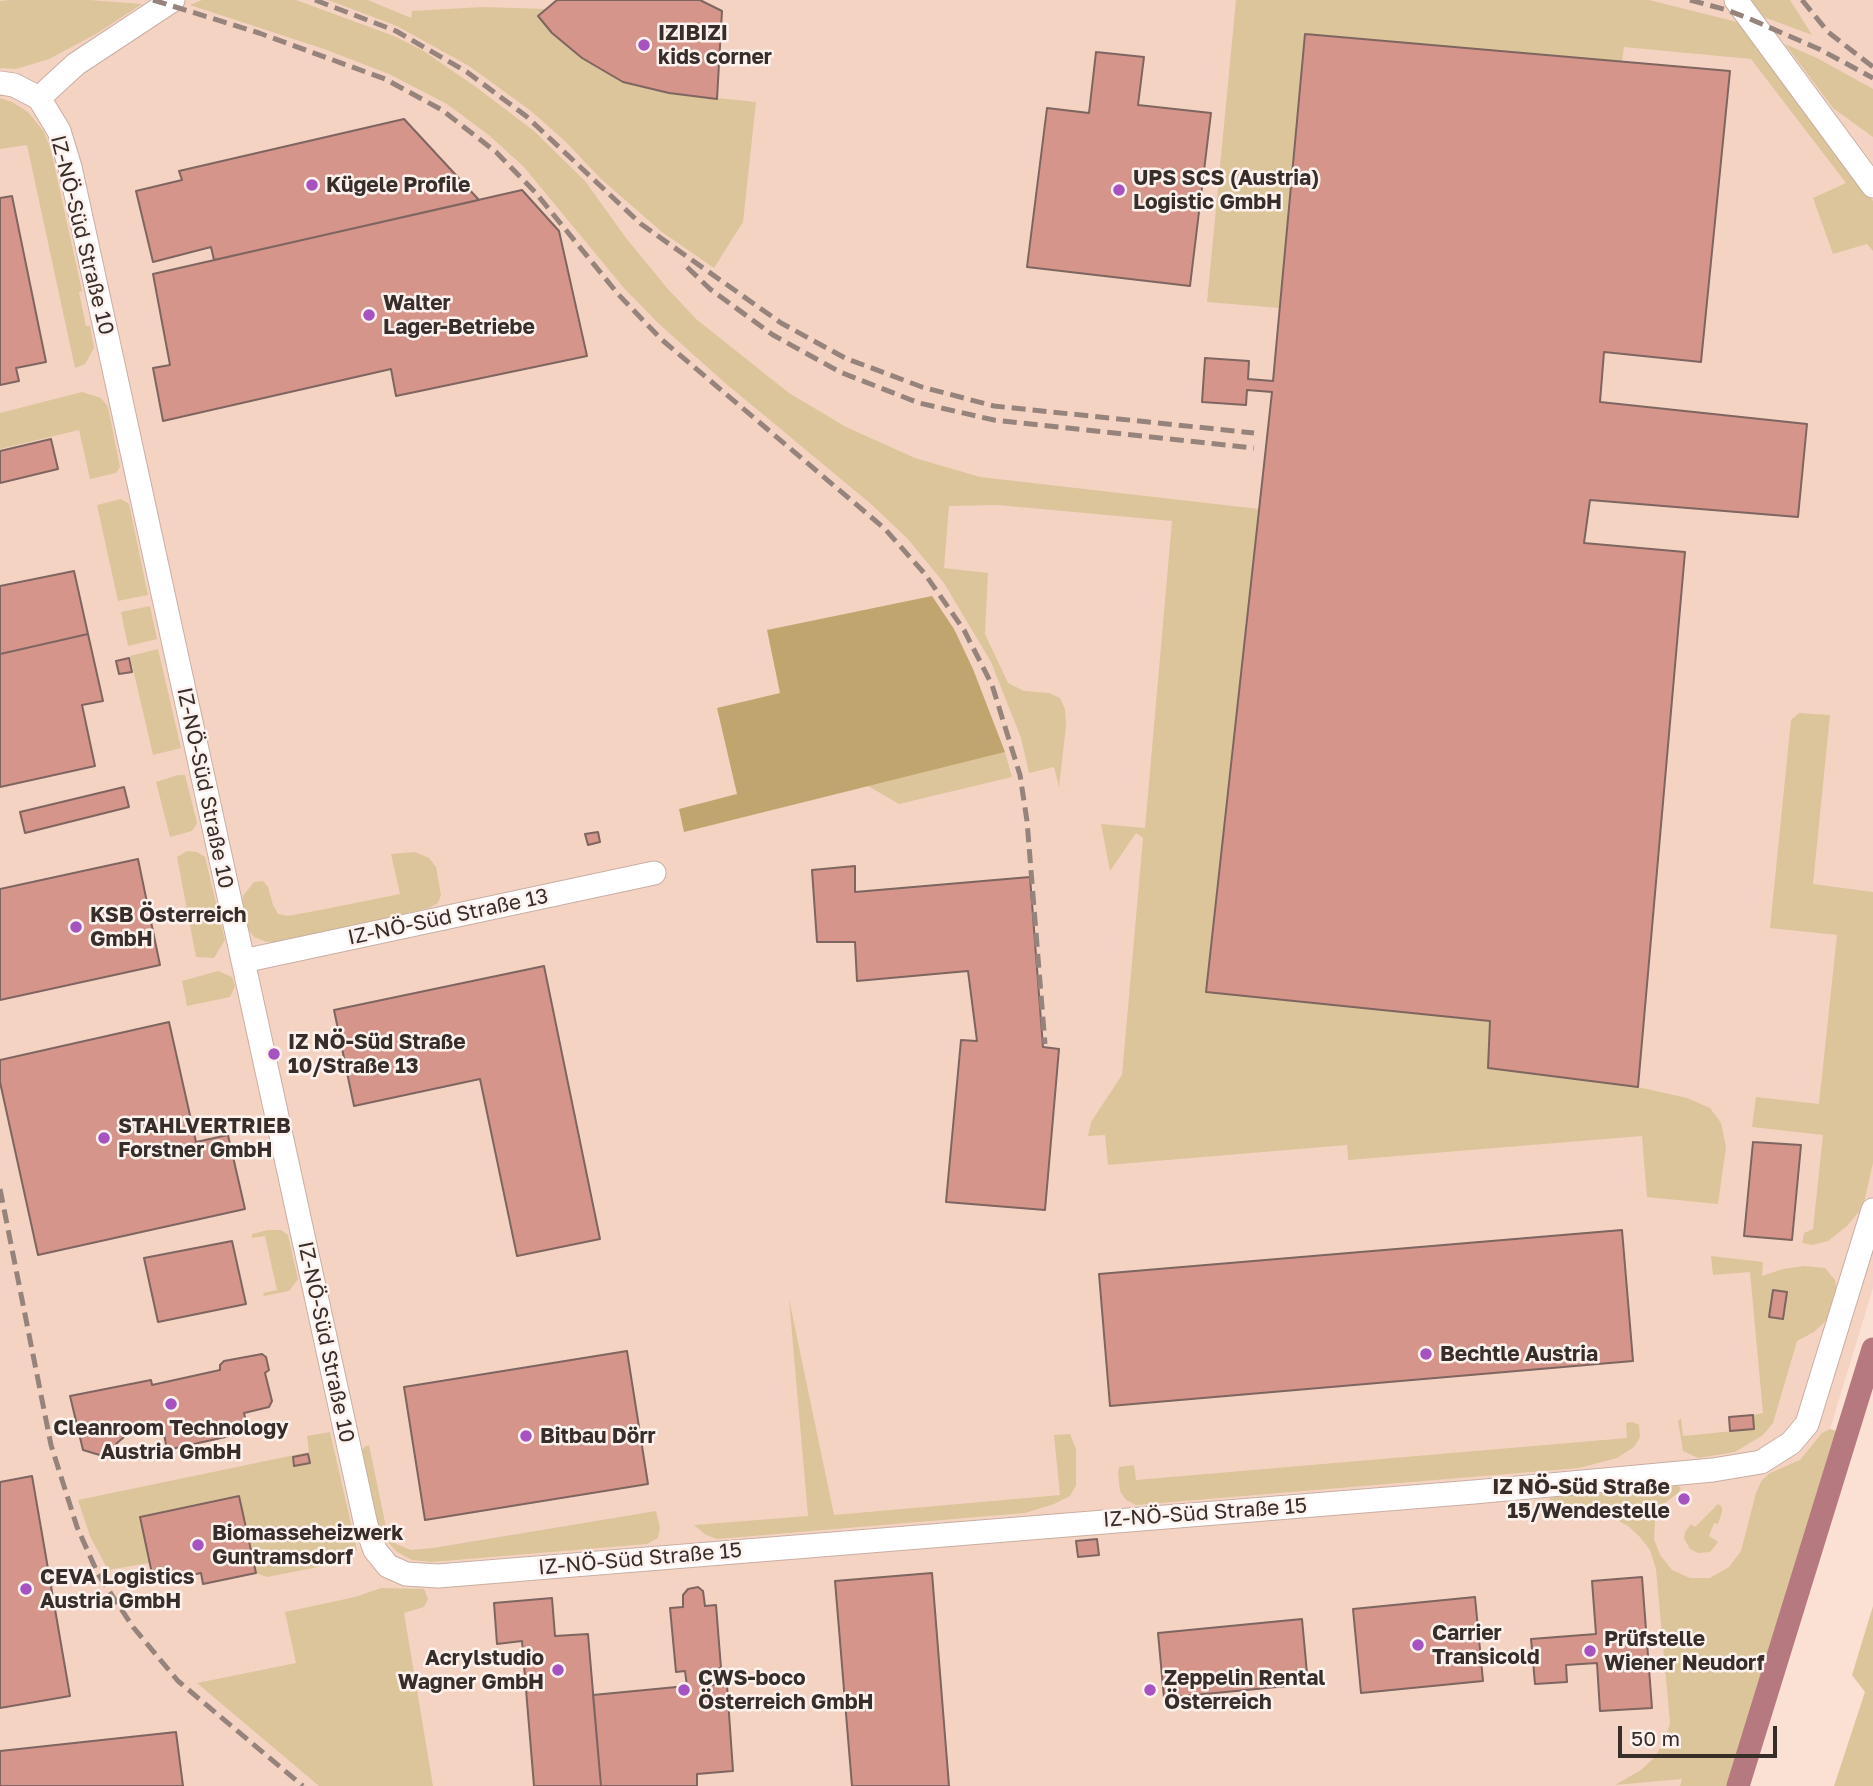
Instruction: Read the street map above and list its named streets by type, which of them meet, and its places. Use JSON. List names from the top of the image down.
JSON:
{
  "streets": {
    "street": ["IZ-NÖ-Süd Straße 10", "IZ-NÖ-Süd Straße 13", "IZ-NÖ-Süd Straße 15"]
  },
  "crossings": [
    ["IZ-NÖ-Süd Straße 10", "IZ-NÖ-Süd Straße 13"],
    ["IZ-NÖ-Süd Straße 10", "IZ-NÖ-Süd Straße 15"]
  ],
  "places": [
    "IZIBIZI kids corner",
    "Kügele Profile",
    "UPS SCS (Austria) Logistic GmbH",
    "Walter Lager-Betriebe",
    "KSB Österreich GmbH",
    "IZ NÖ-Süd Straße 10/Straße 13",
    "STAHLVERTRIEB Forstner GmbH",
    "Bechtle Austria",
    "Cleanroom Technology Austria GmbH",
    "Bitbau Dörr",
    "IZ NÖ-Süd Straße 15/Wendestelle",
    "Biomasseheizwerk Guntramsdorf",
    "CEVA Logistics Austria GmbH",
    "Carrier Transicold",
    "Prüfstelle Wiener Neudorf",
    "Acrylstudio Wagner GmbH",
    "CWS-boco Österreich GmbH",
    "Zeppelin Rental Österreich"
  ],
  "scale_bar": "50 m"
}
